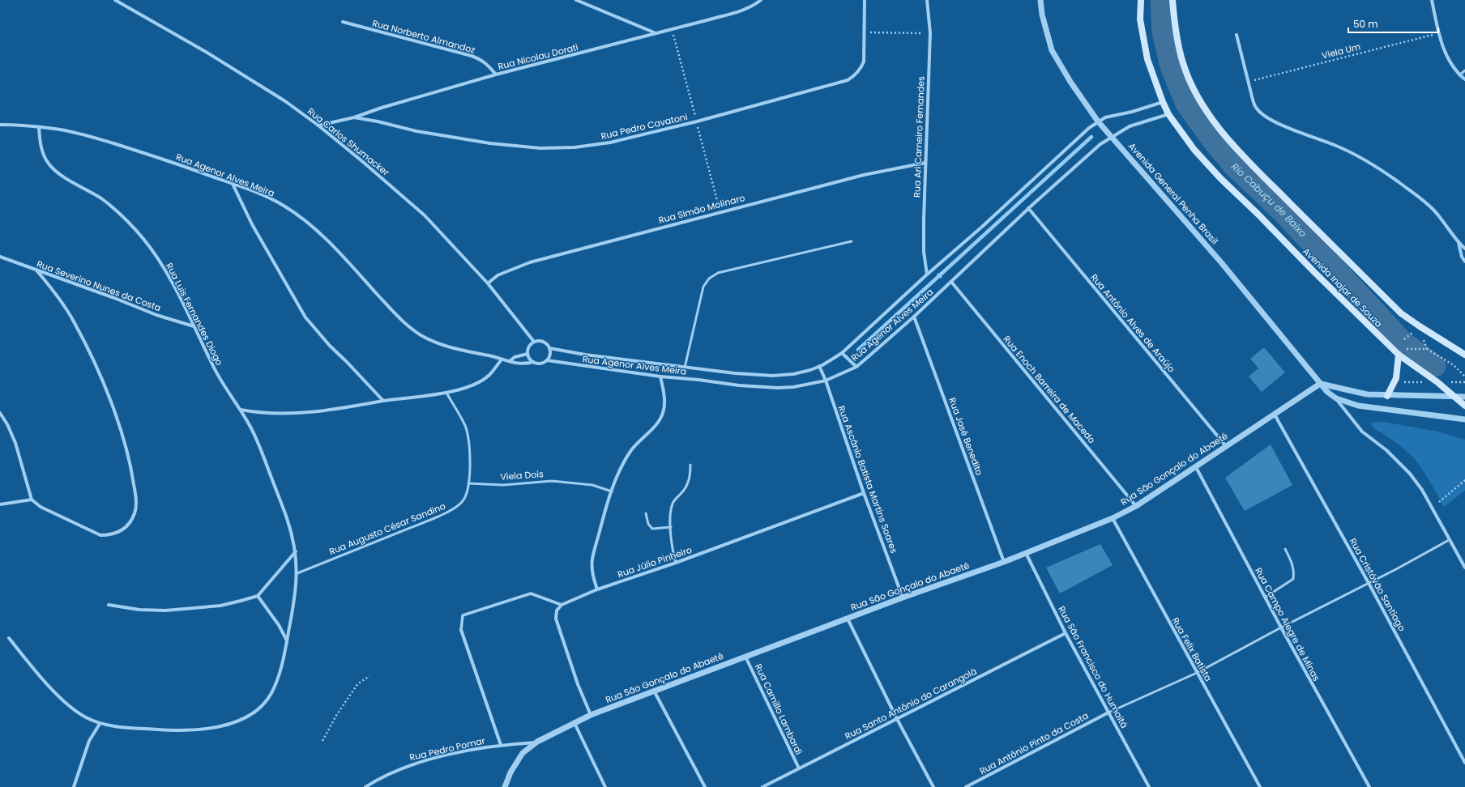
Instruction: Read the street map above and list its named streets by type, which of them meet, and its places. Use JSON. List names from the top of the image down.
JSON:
{
  "streets": {
    "main road": ["Avenida Inajar de Souza"],
    "street": [
      "Rua Norberto Almandoz",
      "Rua Nicolau Dorati",
      "Rua Pedro Cavatoni",
      "Rua Ari Carneiro Fernandes",
      "Rua Carlos Shumacker",
      "Rua Agenor Alves Meira",
      "Avenida General Penha Brasil",
      "Rua Simão Molinaro",
      "Rua Severino Nunes da Costa",
      "Rua Luis Fernandes Diogo",
      "Rua Antônio Alves de Araújo",
      "Rua Enoch Barreira de Macedo",
      "Rua José Benedito",
      "Rua São Gonçalo do Abaeté",
      "Rua Ascânio Batista Martins Soares",
      "Rua Júlio Pinheiro",
      "Rua Cristóvão Santiago",
      "Rua Campo Alegre de Minas",
      "Rua Felix Batista",
      "Rua São Francisco do Humaitá",
      "Rua Santo Antônio do Carangolá",
      "Rua Camillo Lambardi",
      "Rua Antônio Pinto da Costa",
      "Rua Pedro Pomar"
    ],
    "lane": ["Viela Dois", "Rua Augusto César Sandino"],
    "path": ["Viela Um"]
  },
  "crossings": [
    ["Rua Norberto Almandoz", "Rua Nicolau Dorati"],
    ["Rua Nicolau Dorati", "Rua Pedro Cavatoni"],
    ["Rua Nicolau Dorati", "Rua Carlos Shumacker"],
    ["Rua Ari Carneiro Fernandes", "Rua Agenor Alves Meira"],
    ["Rua Ari Carneiro Fernandes", "Rua Simão Molinaro"],
    ["Rua Carlos Shumacker", "Rua Agenor Alves Meira"],
    ["Rua Carlos Shumacker", "Rua Simão Molinaro"],
    ["Rua Agenor Alves Meira", "Avenida General Penha Brasil"],
    ["Rua Agenor Alves Meira", "Avenida Inajar de Souza"],
    ["Rua Agenor Alves Meira", "Rua Luis Fernandes Diogo"],
    ["Rua Agenor Alves Meira", "Rua Antônio Alves de Araújo"],
    ["Rua Agenor Alves Meira", "Rua Enoch Barreira de Macedo"],
    ["Rua Agenor Alves Meira", "Rua José Benedito"],
    ["Rua Agenor Alves Meira", "Rua Ascânio Batista Martins Soares"],
    ["Avenida General Penha Brasil", "Rua São Gonçalo do Abaeté"],
    ["Rua Severino Nunes da Costa", "Rua Luis Fernandes Diogo"],
    ["Rua Luis Fernandes Diogo", "Rua Augusto César Sandino"],
    ["Rua Antônio Alves de Araújo", "Rua São Gonçalo do Abaeté"],
    ["Rua Enoch Barreira de Macedo", "Rua São Gonçalo do Abaeté"],
    ["Rua José Benedito", "Rua São Gonçalo do Abaeté"],
    ["Rua São Gonçalo do Abaeté", "Rua Ascânio Batista Martins Soares"],
    ["Rua São Gonçalo do Abaeté", "Rua Cristóvão Santiago"],
    ["Rua São Gonçalo do Abaeté", "Rua Campo Alegre de Minas"],
    ["Rua São Gonçalo do Abaeté", "Rua Felix Batista"],
    ["Rua São Gonçalo do Abaeté", "Rua São Francisco do Humaitá"],
    ["Rua São Gonçalo do Abaeté", "Rua Camillo Lambardi"],
    ["Rua São Gonçalo do Abaeté", "Rua Pedro Pomar"],
    ["Viela Dois", "Rua Augusto César Sandino"],
    ["Rua Ascânio Batista Martins Soares", "Rua Júlio Pinheiro"],
    ["Rua São Francisco do Humaitá", "Rua Santo Antônio do Carangolá"],
    ["Rua São Francisco do Humaitá", "Rua Antônio Pinto da Costa"],
    ["Rua Santo Antônio do Carangolá", "Rua Camillo Lambardi"]
  ],
  "water": ["Rio Cabuçu de Baixo"],
  "scale_bar": "50 m"
}
